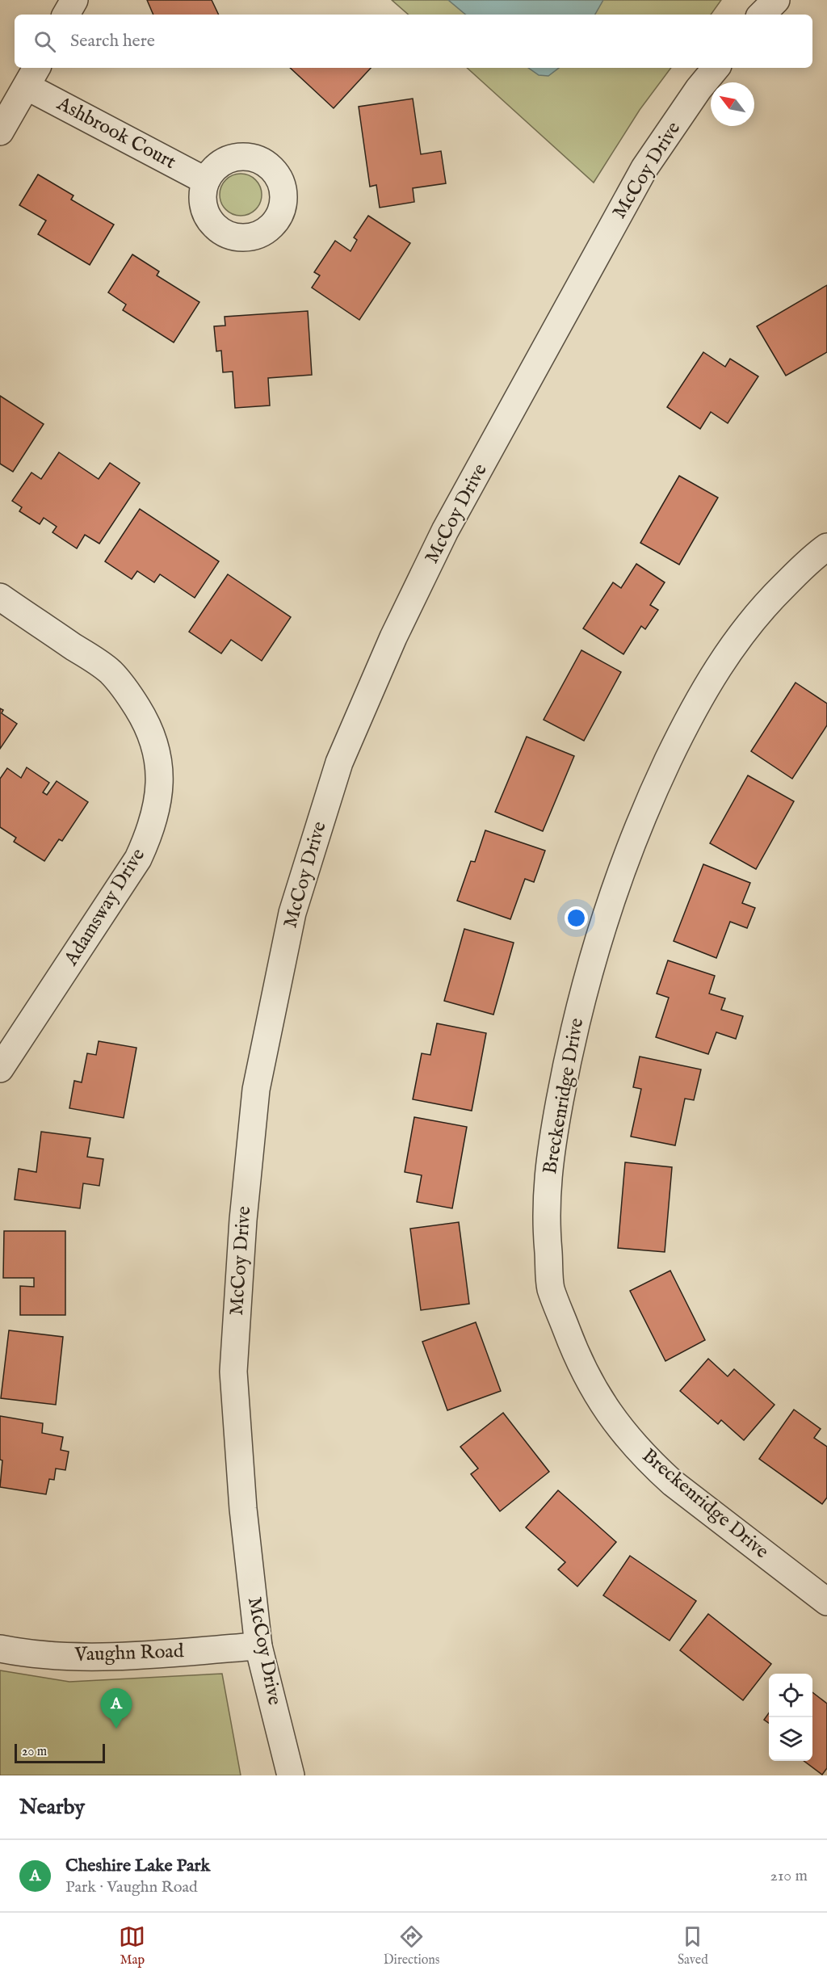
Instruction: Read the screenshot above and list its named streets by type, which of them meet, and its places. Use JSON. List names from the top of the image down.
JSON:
{
  "streets": {
    "street": [
      "Ashbrook Court",
      "McCoy Drive",
      "Adamsway Drive",
      "Breckenridge Drive",
      "Vaughn Road"
    ]
  },
  "crossings": [
    ["McCoy Drive", "Vaughn Road"]
  ],
  "scale_bar": "20 m",
  "north": "top left",
  "page": {
    "search": "Search here",
    "pins": "A",
    "scale": "20 m",
    "heading": "Nearby",
    "list": [
      {
        "mark": "A",
        "name": "Cheshire Lake Park",
        "note": "Park · Vaughn Road",
        "value": "210 m"
      }
    ],
    "nav": ["Map", "Directions", "Saved"]
  }
}
